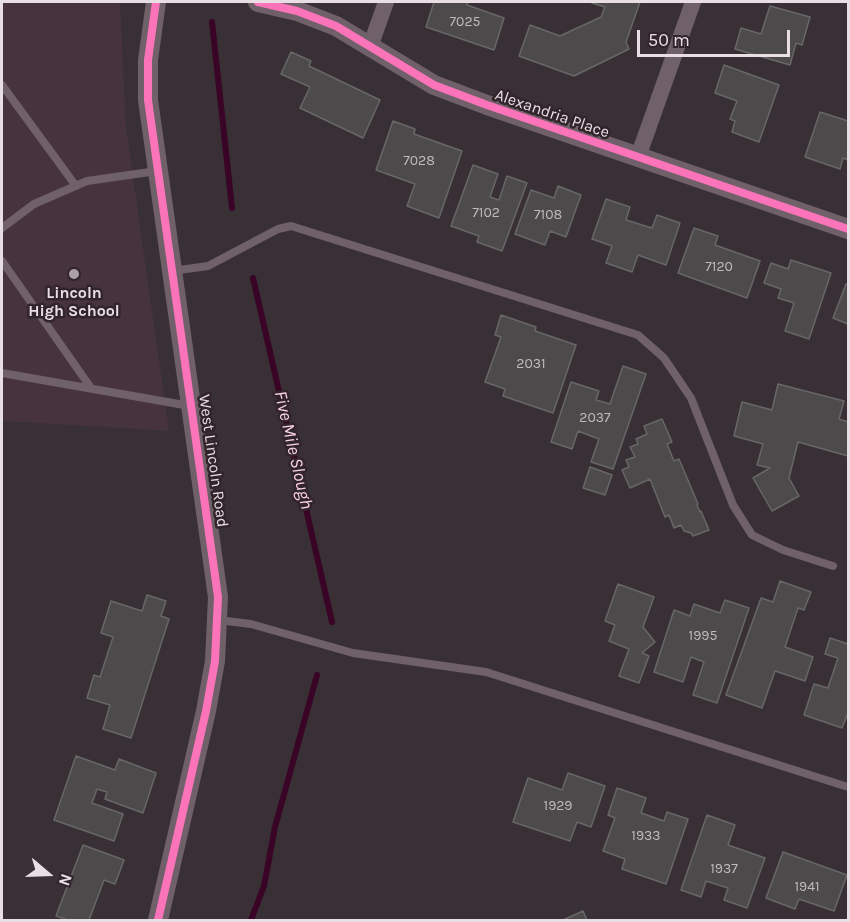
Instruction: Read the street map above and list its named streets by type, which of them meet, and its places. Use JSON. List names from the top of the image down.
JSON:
{
  "streets": {
    "street": ["Alexandria Place", "West Lincoln Road"]
  },
  "water": ["Five Mile Slough"],
  "places": ["Lincoln High School"],
  "house_numbers": [
    "7025",
    "7028",
    "7102",
    "7108",
    "7120",
    "2031",
    "2037",
    "1995",
    "1929",
    "1933",
    "1937",
    "1941"
  ],
  "scale_bar": "50 m",
  "north": "right"
}
